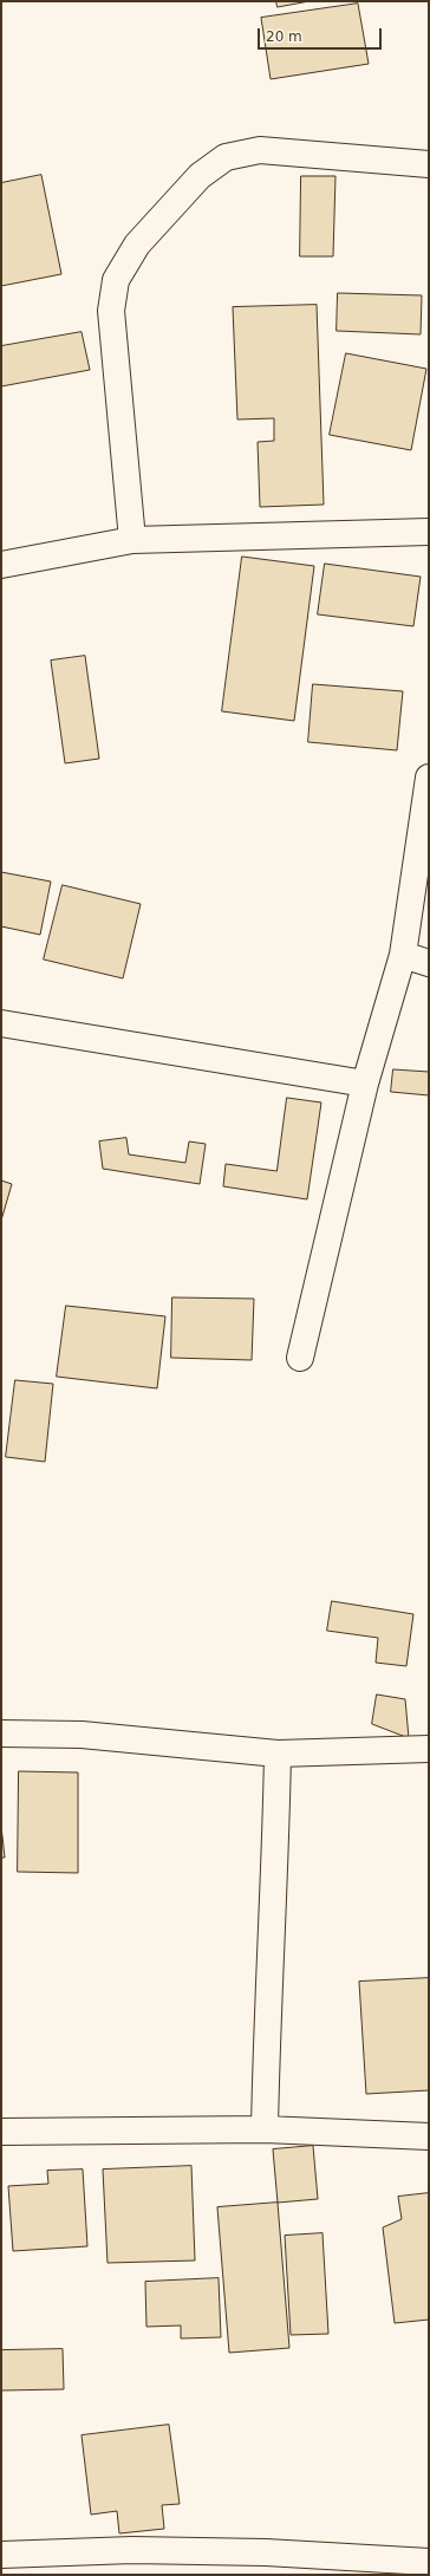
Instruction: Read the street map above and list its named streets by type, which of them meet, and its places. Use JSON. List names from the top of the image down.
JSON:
{
  "scale_bar": "20 m"
}
